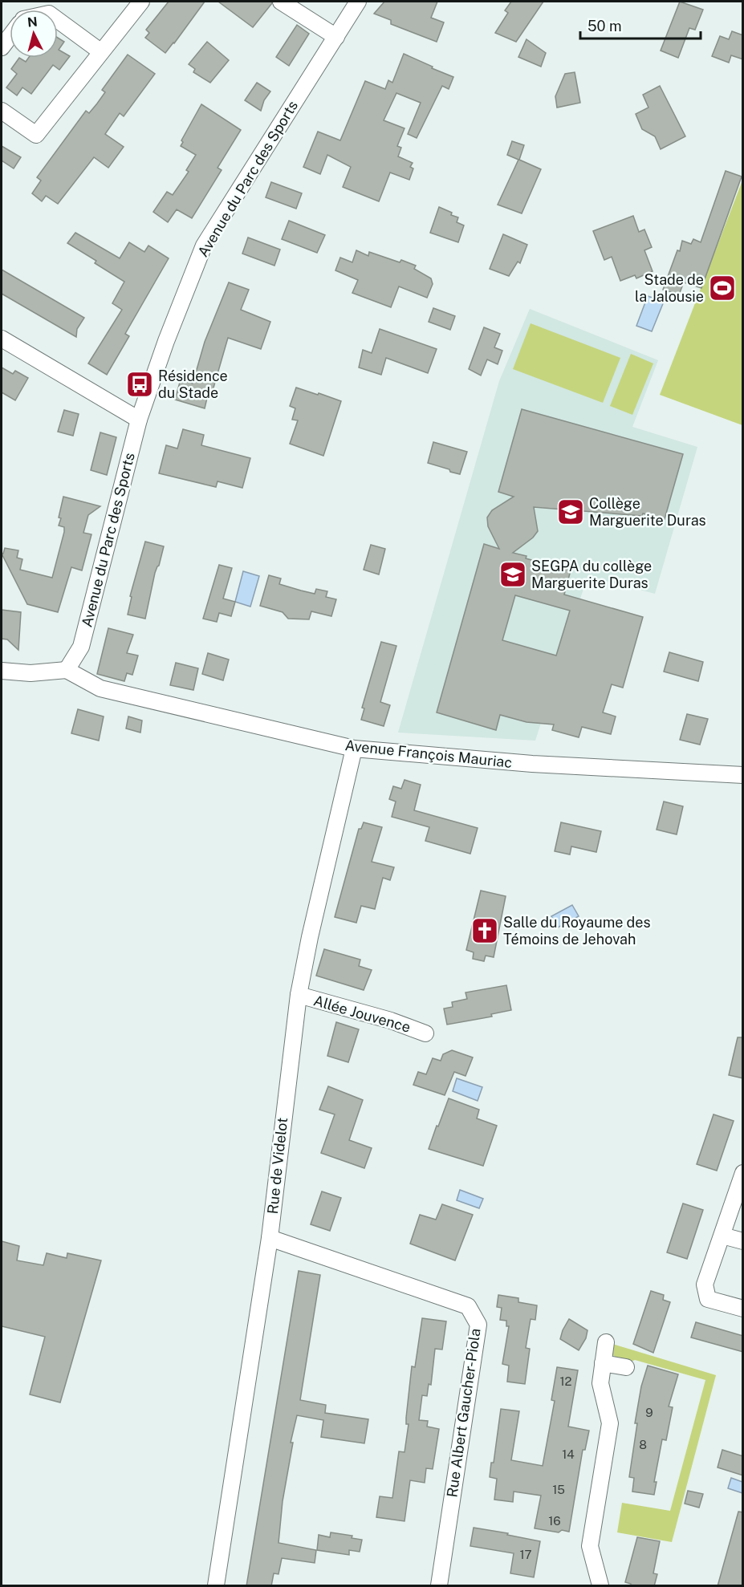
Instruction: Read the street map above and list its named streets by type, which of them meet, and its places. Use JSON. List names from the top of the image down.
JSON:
{
  "streets": {
    "street": [
      "Avenue du Parc des Sports",
      "Avenue François Mauriac",
      "Allée Jouvence",
      "Rue de Videlot",
      "Rue Albert Gaucher-Piola"
    ]
  },
  "crossings": [
    ["Avenue du Parc des Sports", "Avenue François Mauriac"],
    ["Avenue François Mauriac", "Rue de Videlot"],
    ["Allée Jouvence", "Rue de Videlot"],
    ["Rue de Videlot", "Rue Albert Gaucher-Piola"]
  ],
  "places": {
    "sports": ["Stade de la Jalousie"],
    "bus stop": ["Résidence du Stade"],
    "school or university": ["Collège Marguerite Duras", "SEGPA du collège Marguerite Duras"],
    "church": ["Salle du Royaume des Témoins de Jehovah"]
  },
  "house_numbers": [
    "12",
    "9",
    "8",
    "14",
    "15",
    "16",
    "17"
  ],
  "scale_bar": "50 m",
  "north": "top"
}
